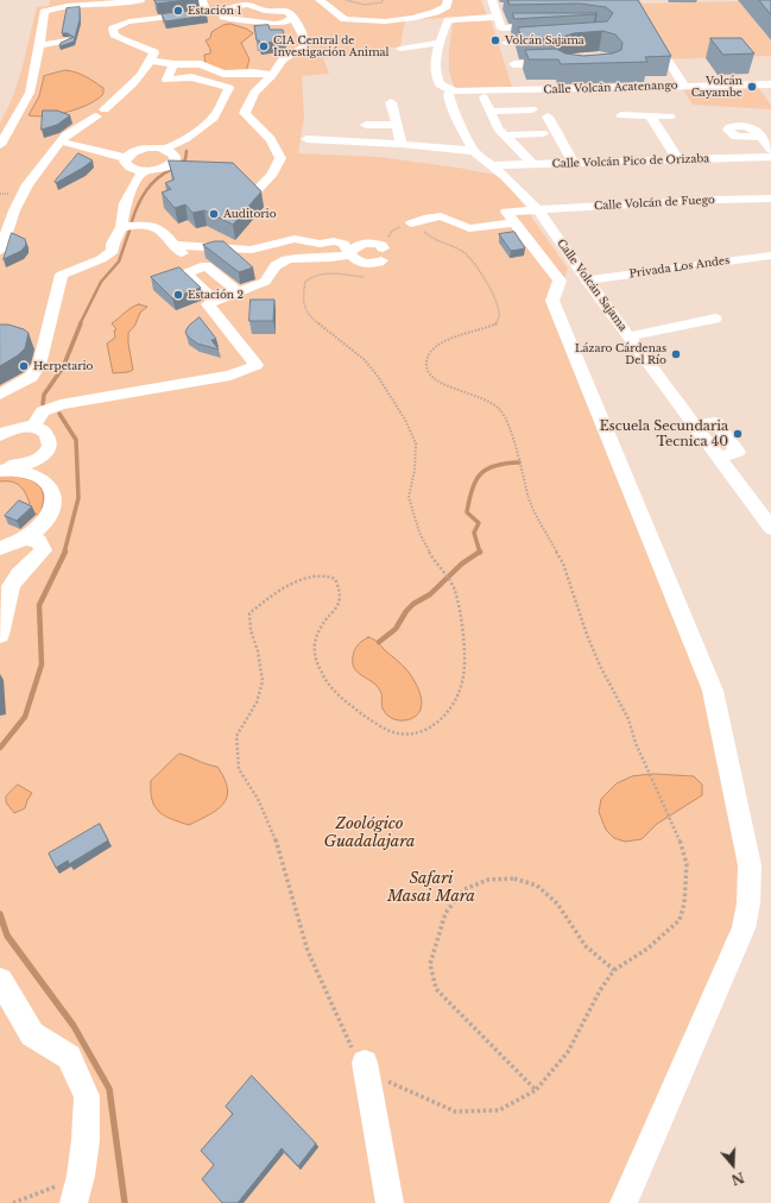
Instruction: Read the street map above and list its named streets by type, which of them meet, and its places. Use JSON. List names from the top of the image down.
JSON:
{
  "streets": {
    "street": [
      "Calle Volcán Acatenango",
      "Calle Volcán Pico de Orizaba",
      "Calle Volcán de Fuego",
      "Privada Los Andes",
      "Calle Volcán Sajama"
    ]
  },
  "crossings": [
    ["Calle Volcán Acatenango", "Calle Volcán Sajama"],
    ["Calle Volcán Pico de Orizaba", "Calle Volcán Sajama"],
    ["Calle Volcán de Fuego", "Calle Volcán Sajama"],
    ["Privada Los Andes", "Calle Volcán Sajama"]
  ],
  "parks": ["Zoológico Guadalajara", "Safari Masai Mara"],
  "places": [
    "Estación 1",
    "Volcán Sajama",
    "CIA Central de Investigación Animal",
    "Volcán Cayambe",
    "Auditorio",
    "Estación 2",
    "Lázaro Cárdenas Del Río",
    "Herpetario",
    "Escuela Secundaria Tecnica 40"
  ],
  "north": "bottom"
}
